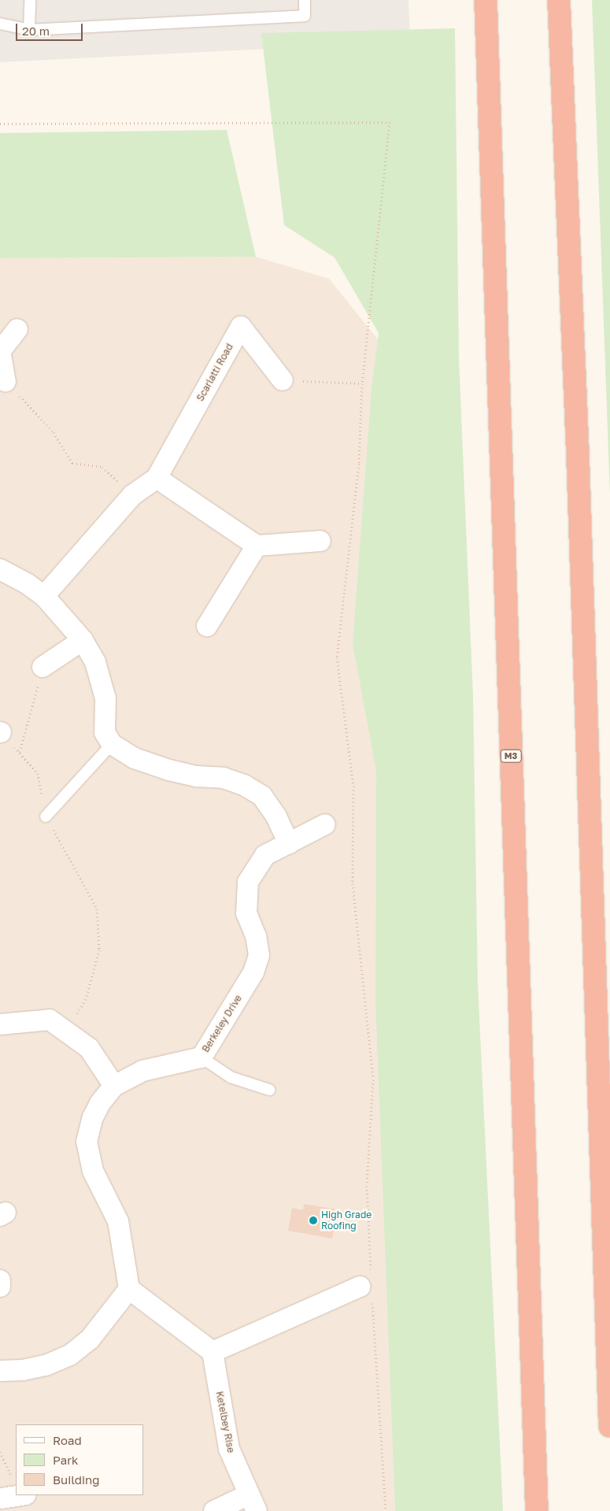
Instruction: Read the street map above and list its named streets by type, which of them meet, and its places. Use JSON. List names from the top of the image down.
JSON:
{
  "streets": {
    "highway": ["M3"],
    "street": ["Scarlatti Road", "Berkeley Drive", "Ketelbey Rise"]
  },
  "places": ["High Grade Roofing"],
  "legend": ["Road", "Park", "Building"],
  "scale_bar": "20 m"
}
